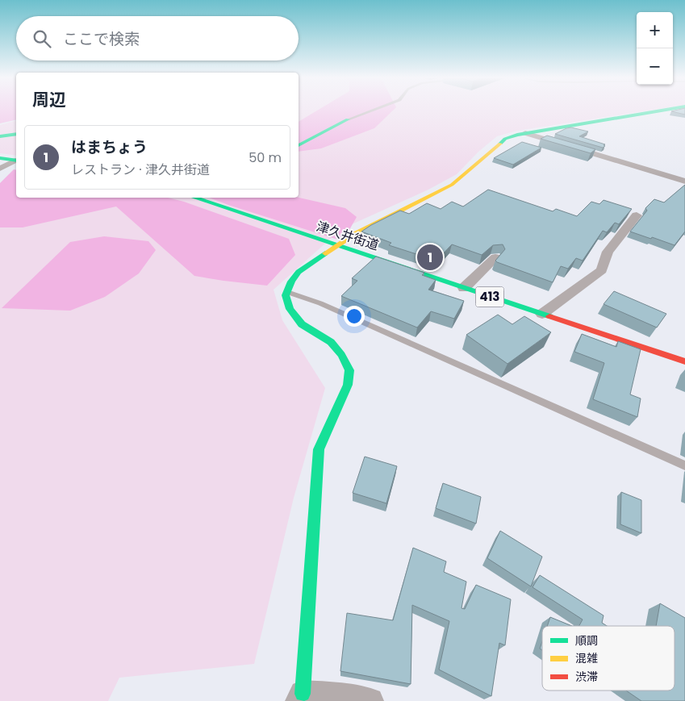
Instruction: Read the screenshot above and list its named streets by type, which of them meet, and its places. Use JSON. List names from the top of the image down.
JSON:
{
  "streets": {
    "main road": ["津久井街道", "413"]
  },
  "legend": ["順調", "混雑", "渋滞"],
  "page": {
    "map_buttons": ["+", "−"],
    "search": "ここで検索",
    "heading": "周辺",
    "list": [
      {
        "mark": "1",
        "name": "はまちょう",
        "note": "レストラン · 津久井街道",
        "value": "50 m"
      }
    ],
    "pins": "1"
  }
}
